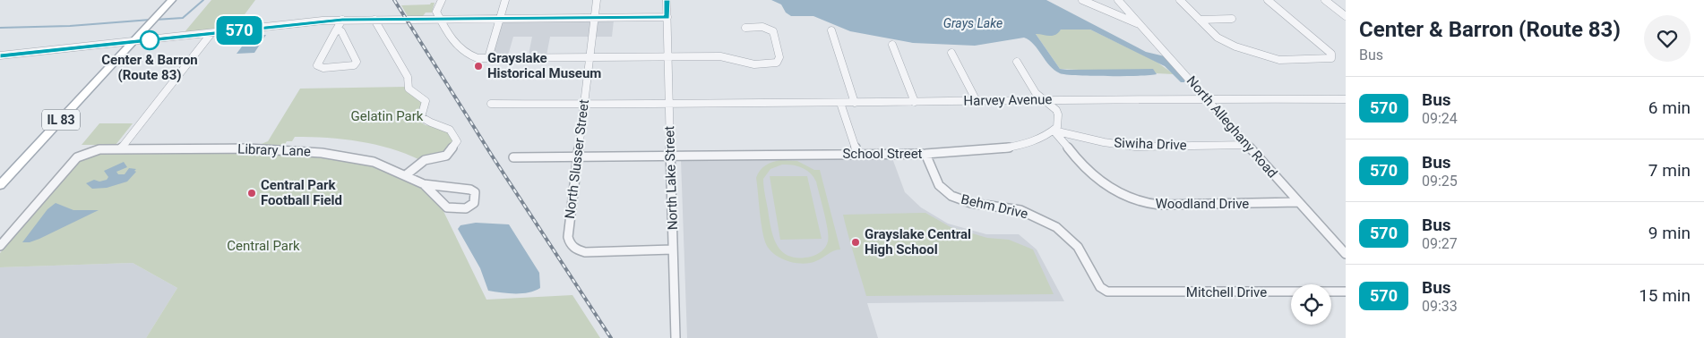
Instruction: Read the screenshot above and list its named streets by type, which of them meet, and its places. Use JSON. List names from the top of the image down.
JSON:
{
  "streets": {
    "main road": ["IL 83"],
    "street": [
      "Harvey Avenue",
      "North Alleghany Road",
      "Siwiha Drive",
      "Library Lane",
      "School Street",
      "North Slusser Street",
      "North Lake Street",
      "Woodland Drive",
      "Behm Drive",
      "Mitchell Drive"
    ]
  },
  "crossings": [
    ["Harvey Avenue", "North Alleghany Road"],
    ["Harvey Avenue", "North Slusser Street"],
    ["Harvey Avenue", "North Lake Street"],
    ["North Alleghany Road", "Siwiha Drive"],
    ["North Alleghany Road", "Woodland Drive"],
    ["Siwiha Drive", "School Street"],
    ["Siwiha Drive", "Woodland Drive"],
    ["School Street", "North Slusser Street"],
    ["School Street", "North Lake Street"],
    ["School Street", "Woodland Drive"],
    ["School Street", "Behm Drive"],
    ["North Slusser Street", "North Lake Street"],
    ["Behm Drive", "Mitchell Drive"]
  ],
  "water": ["Grays Lake"],
  "parks": ["Gelatin Park", "Central Park"],
  "places": [
    "Center & Barron (Route 83)",
    "Grayslake Historical Museum",
    "Central Park Football Field",
    "Grayslake Central High School"
  ],
  "lines": ["bus line 570"],
  "page": {
    "on_map": "570",
    "heading": ["Center & Barron (Route 83)", "Bus"],
    "list": [
      {
        "mark": "570",
        "name": "Bus",
        "note": "09:24",
        "value": "6 min"
      },
      {
        "mark": "570",
        "name": "Bus",
        "note": "09:25",
        "value": "7 min"
      },
      {
        "mark": "570",
        "name": "Bus",
        "note": "09:27",
        "value": "9 min"
      },
      {
        "mark": "570",
        "name": "Bus",
        "note": "09:33",
        "value": "15 min"
      }
    ]
  }
}
